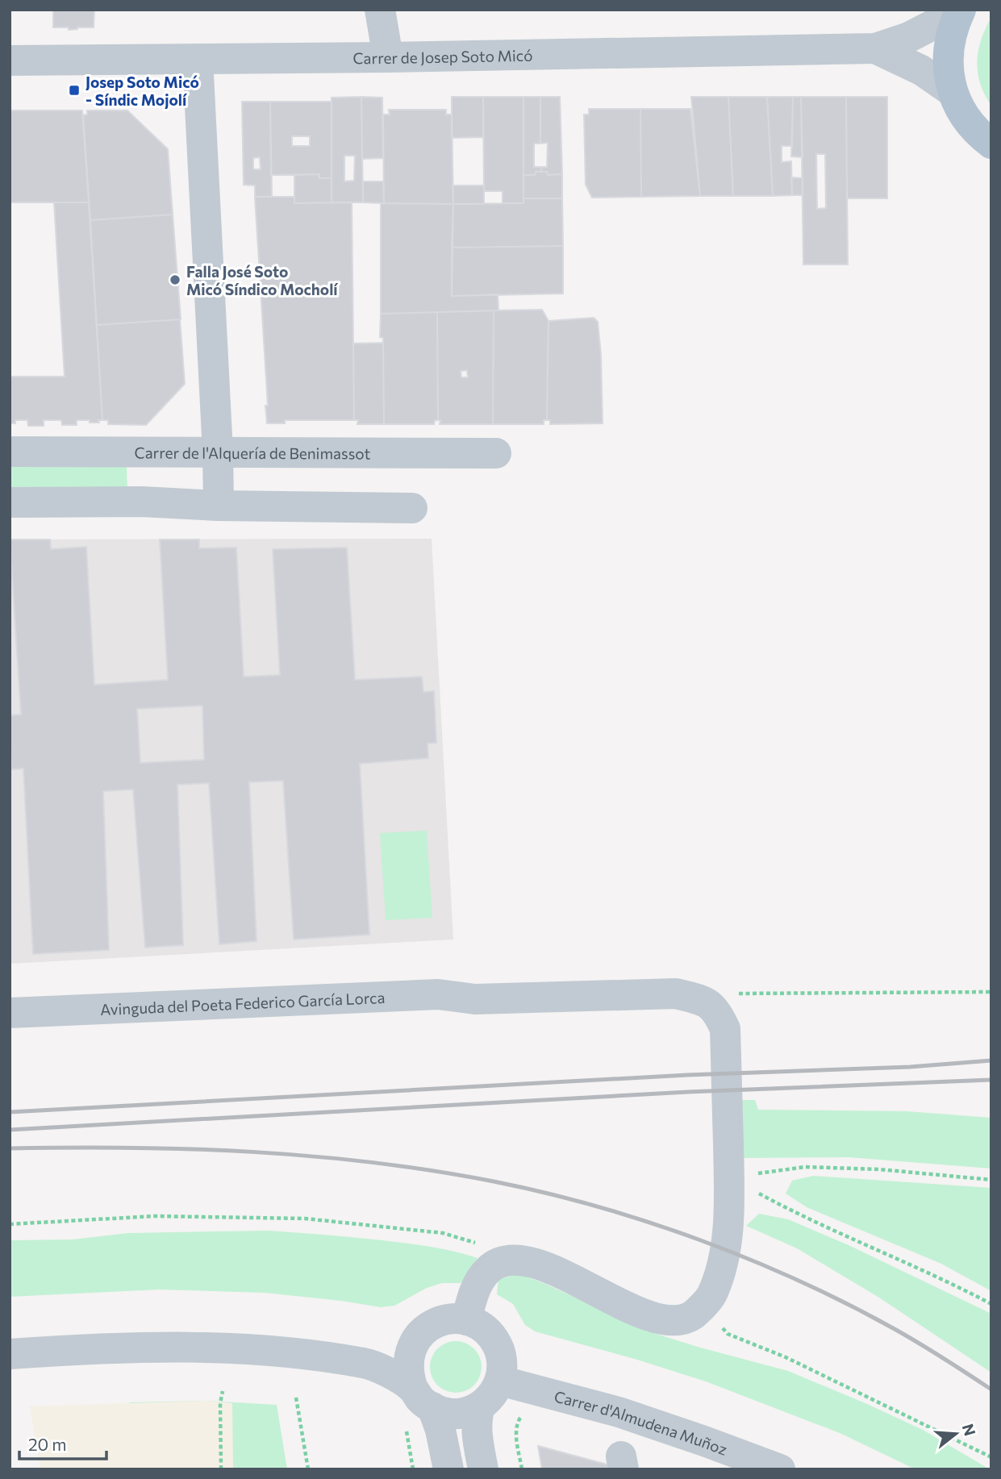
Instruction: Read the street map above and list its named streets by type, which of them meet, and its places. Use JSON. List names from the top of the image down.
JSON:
{
  "streets": {
    "street": [
      "Carrer de Josep Soto Micó",
      "Carrer de l'Alquería de Benimassot",
      "Avinguda del Poeta Federico García Lorca",
      "Carrer d'Almudena Muñoz"
    ]
  },
  "places": {
    "transit": ["Josep Soto Micó - Síndic Mojolí"],
    "other": ["Falla José Soto Micó Síndico Mocholí"]
  },
  "scale_bar": "20 m",
  "north": "right"
}
